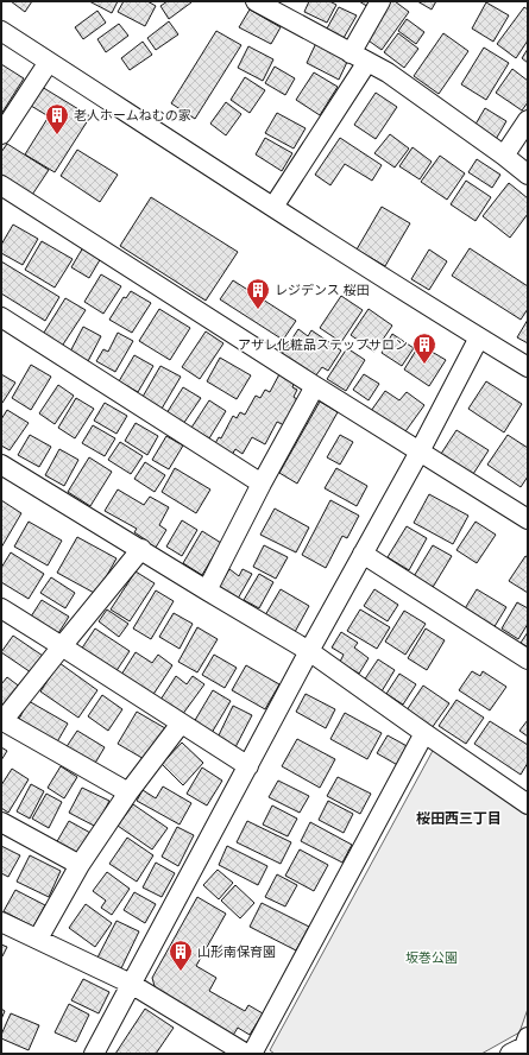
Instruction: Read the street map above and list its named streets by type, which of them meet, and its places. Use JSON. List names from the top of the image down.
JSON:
{
  "districts": ["桜田西三丁目"],
  "parks": ["坂巻公園"],
  "places": {
    "building": [
      "老人ホームねむの家",
      "レジデンス 桜田",
      "アザレ化粧品ステップサロン",
      "山形南保育園"
    ]
  }
}
